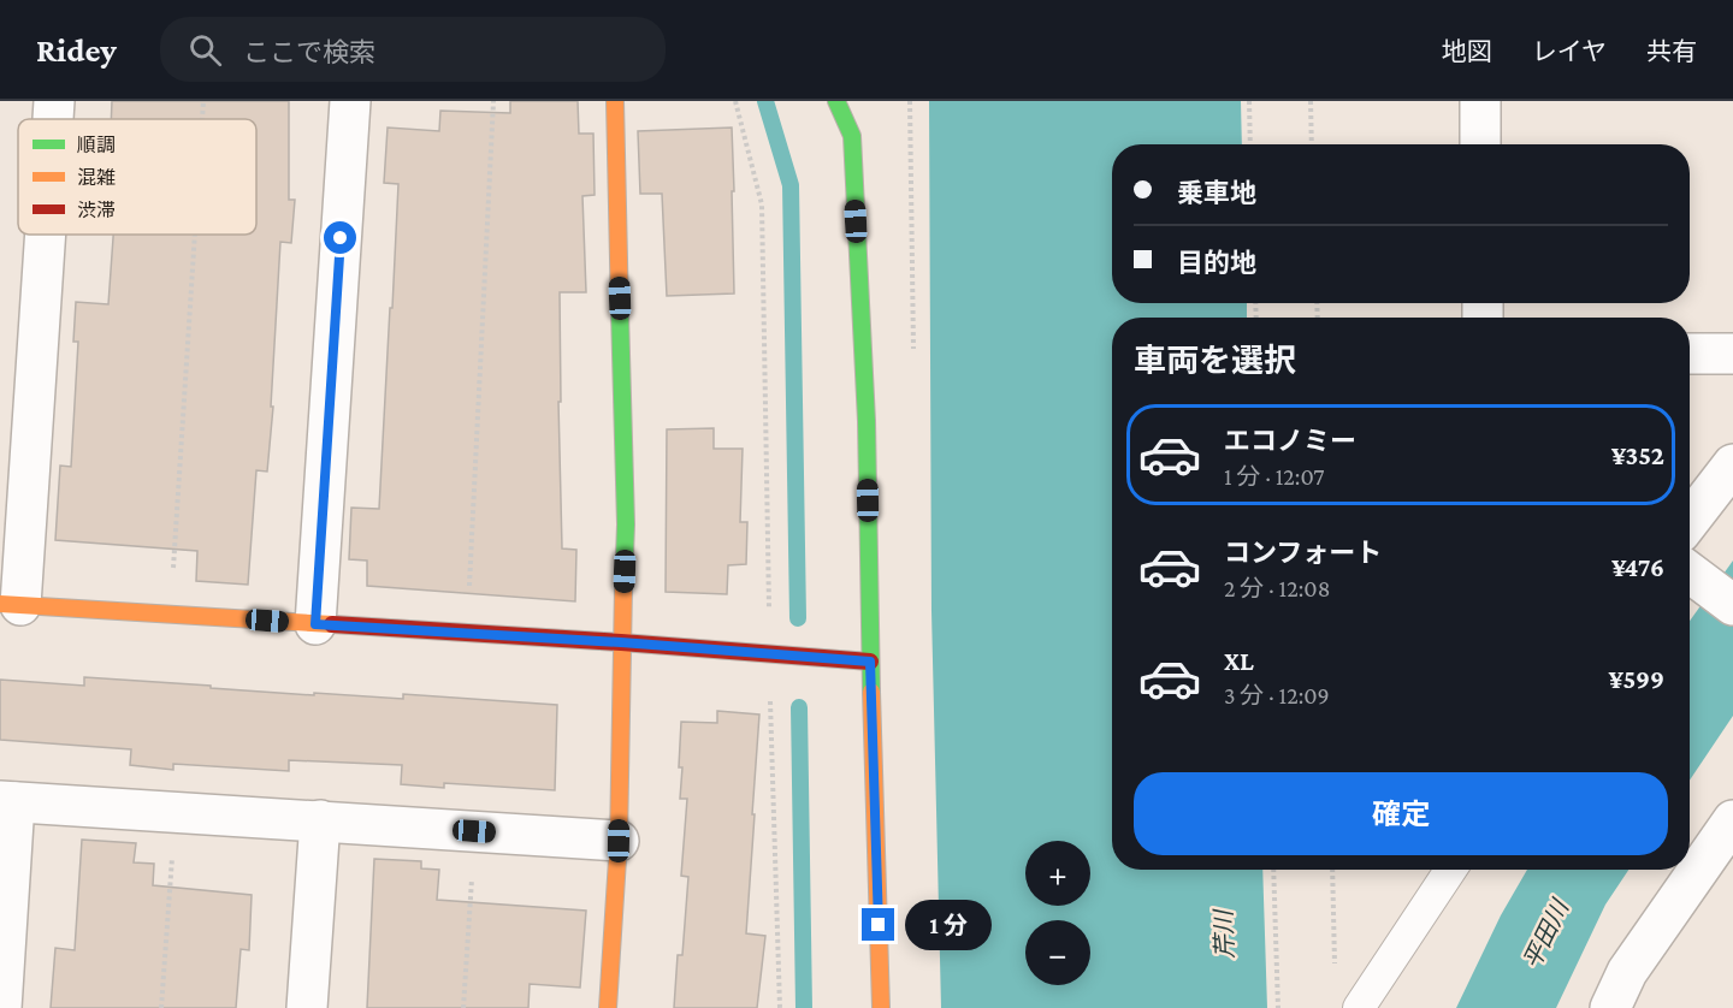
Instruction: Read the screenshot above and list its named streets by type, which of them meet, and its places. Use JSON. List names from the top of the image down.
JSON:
{
  "water": ["芹川", "平田川"],
  "legend": ["順調", "混雑", "渋滞"],
  "page": {
    "header": "Ridey",
    "search": "ここで検索",
    "nav": ["地図", "レイヤ", "共有"],
    "banner": ["乗車地", "目的地"],
    "heading": "車両を選択",
    "list": [
      {
        "name": "エコノミー",
        "note": "1 分 · 12:07",
        "value": "¥352"
      },
      {
        "name": "コンフォート",
        "note": "2 分 · 12:08",
        "value": "¥476"
      },
      {
        "name": "XL",
        "note": "3 分 · 12:09",
        "value": "¥599"
      }
    ],
    "buttons": "確定",
    "map_buttons": ["+", "−"],
    "bubble": "1 分"
  }
}
